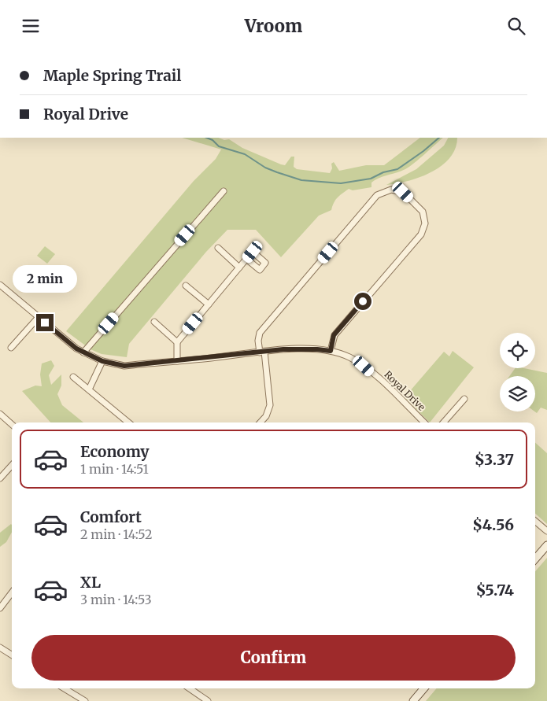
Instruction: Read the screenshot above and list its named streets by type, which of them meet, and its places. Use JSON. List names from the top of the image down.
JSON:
{
  "streets": {
    "street": ["Royal Drive"]
  },
  "page": {
    "header": "Vroom",
    "banner": ["Maple Spring Trail", "Royal Drive"],
    "bubble": "2 min",
    "list": [
      {
        "name": "Economy",
        "note": "1 min · 14:51",
        "value": "$3.37"
      },
      {
        "name": "Comfort",
        "note": "2 min · 14:52",
        "value": "$4.56"
      },
      {
        "name": "XL",
        "note": "3 min · 14:53",
        "value": "$5.74"
      }
    ],
    "buttons": "Confirm"
  }
}
